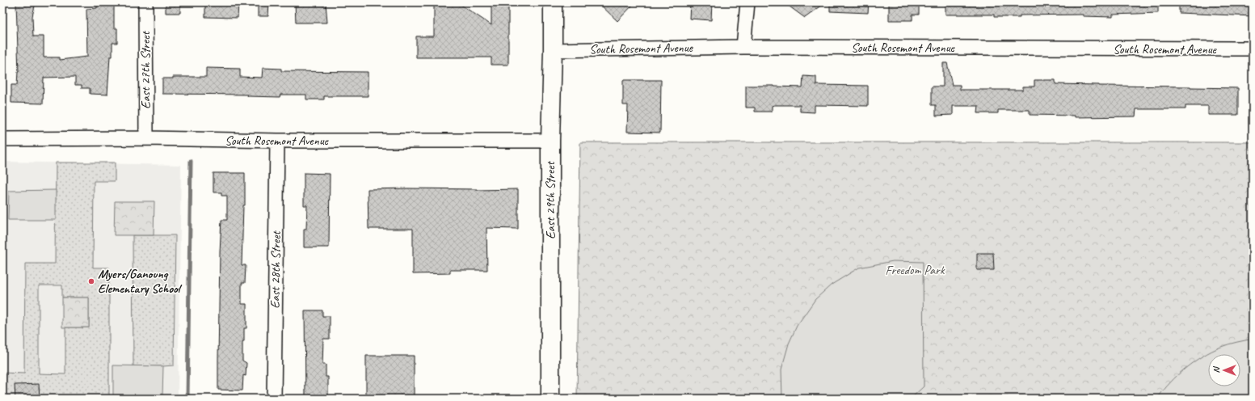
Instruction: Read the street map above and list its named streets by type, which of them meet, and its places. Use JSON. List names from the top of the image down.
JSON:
{
  "streets": {
    "street": [
      "South Rosemont Avenue",
      "East 27th Street",
      "East 29th Street",
      "East 28th Street"
    ]
  },
  "crossings": [
    ["South Rosemont Avenue", "East 27th Street"],
    ["South Rosemont Avenue", "East 29th Street"],
    ["South Rosemont Avenue", "East 28th Street"]
  ],
  "parks": ["Freedom Park"],
  "places": ["Myers/Ganoung Elementary School"],
  "north": "left"
}
